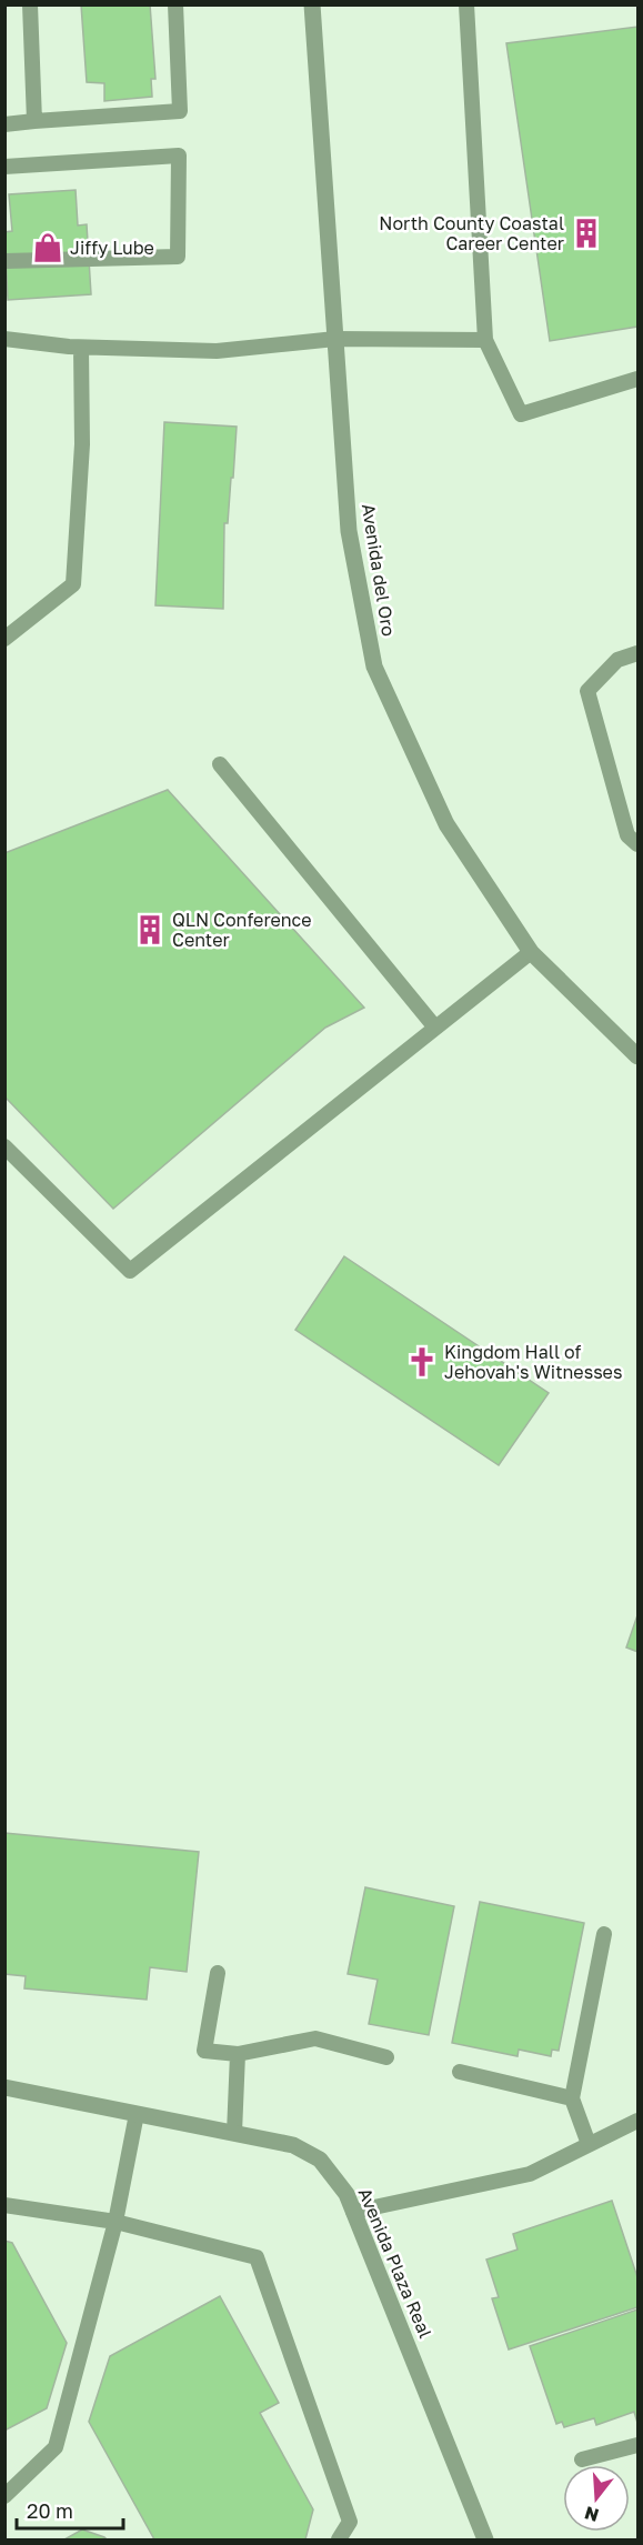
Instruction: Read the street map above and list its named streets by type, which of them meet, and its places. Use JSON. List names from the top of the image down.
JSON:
{
  "streets": {
    "street": ["Avenida del Oro", "Avenida Plaza Real"]
  },
  "places": {
    "building": ["North County Coastal Career Center", "QLN Conference Center"],
    "shop": ["Jiffy Lube"],
    "church": ["Kingdom Hall of Jehovah's Witnesses"]
  },
  "scale_bar": "20 m",
  "north": "bottom"
}
